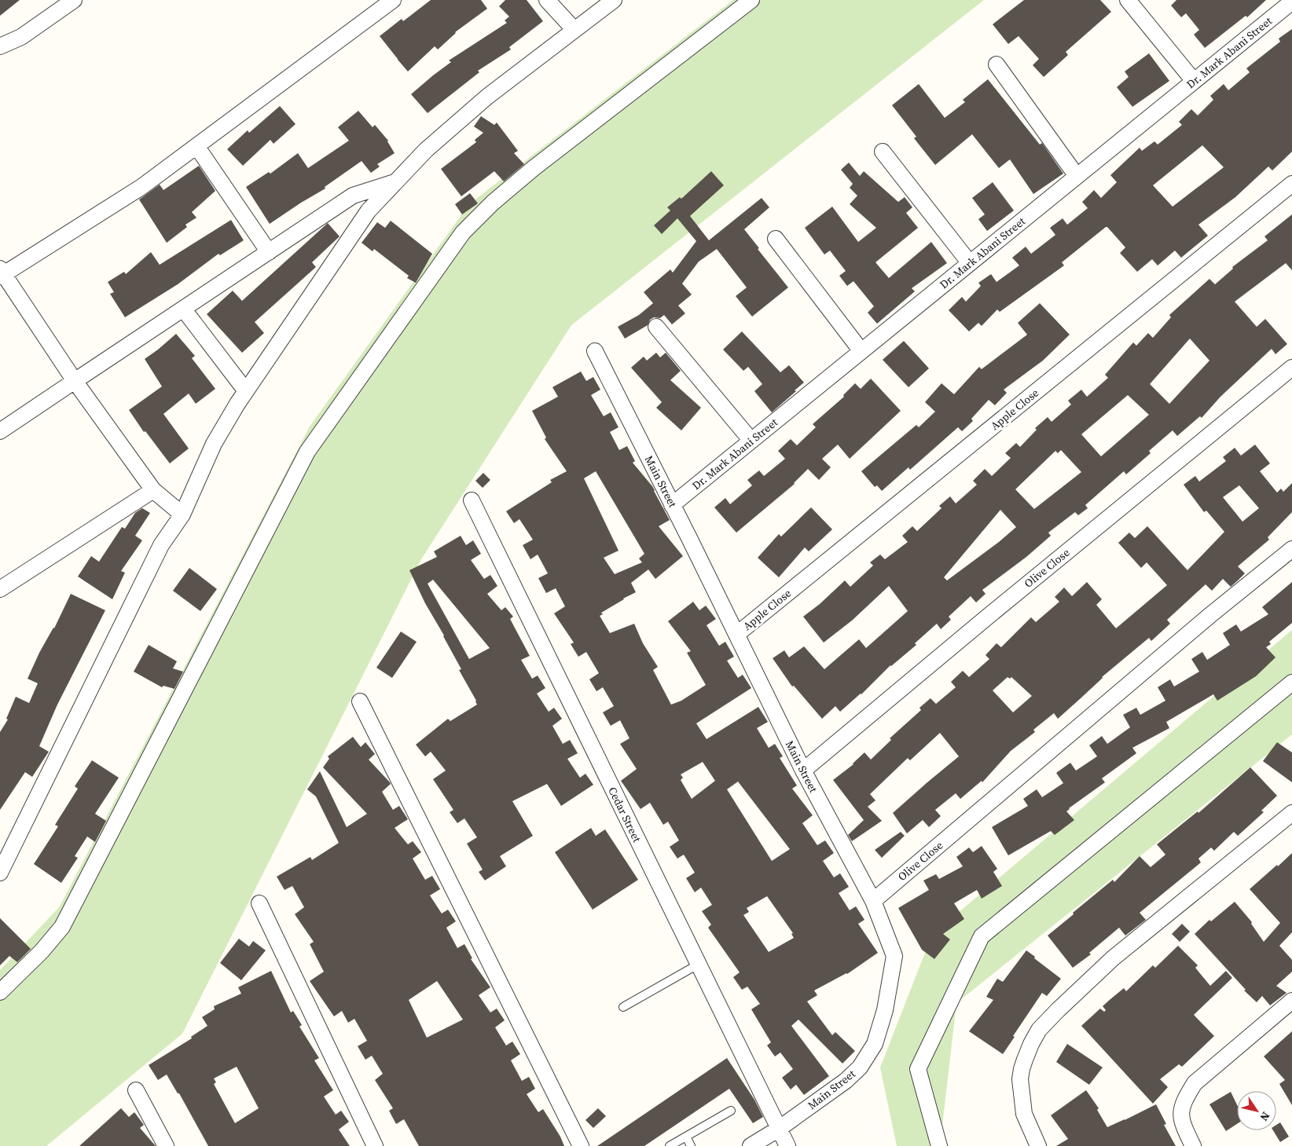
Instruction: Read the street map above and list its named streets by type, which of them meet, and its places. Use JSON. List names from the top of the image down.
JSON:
{
  "streets": {
    "street": [
      "Dr. Mark Abani Street",
      "Apple Close",
      "Main Street",
      "Olive Close",
      "Cedar Street"
    ]
  },
  "crossings": [
    ["Dr. Mark Abani Street", "Main Street"],
    ["Apple Close", "Main Street"],
    ["Main Street", "Olive Close"],
    ["Main Street", "Cedar Street"]
  ],
  "north": "bottom right"
}
